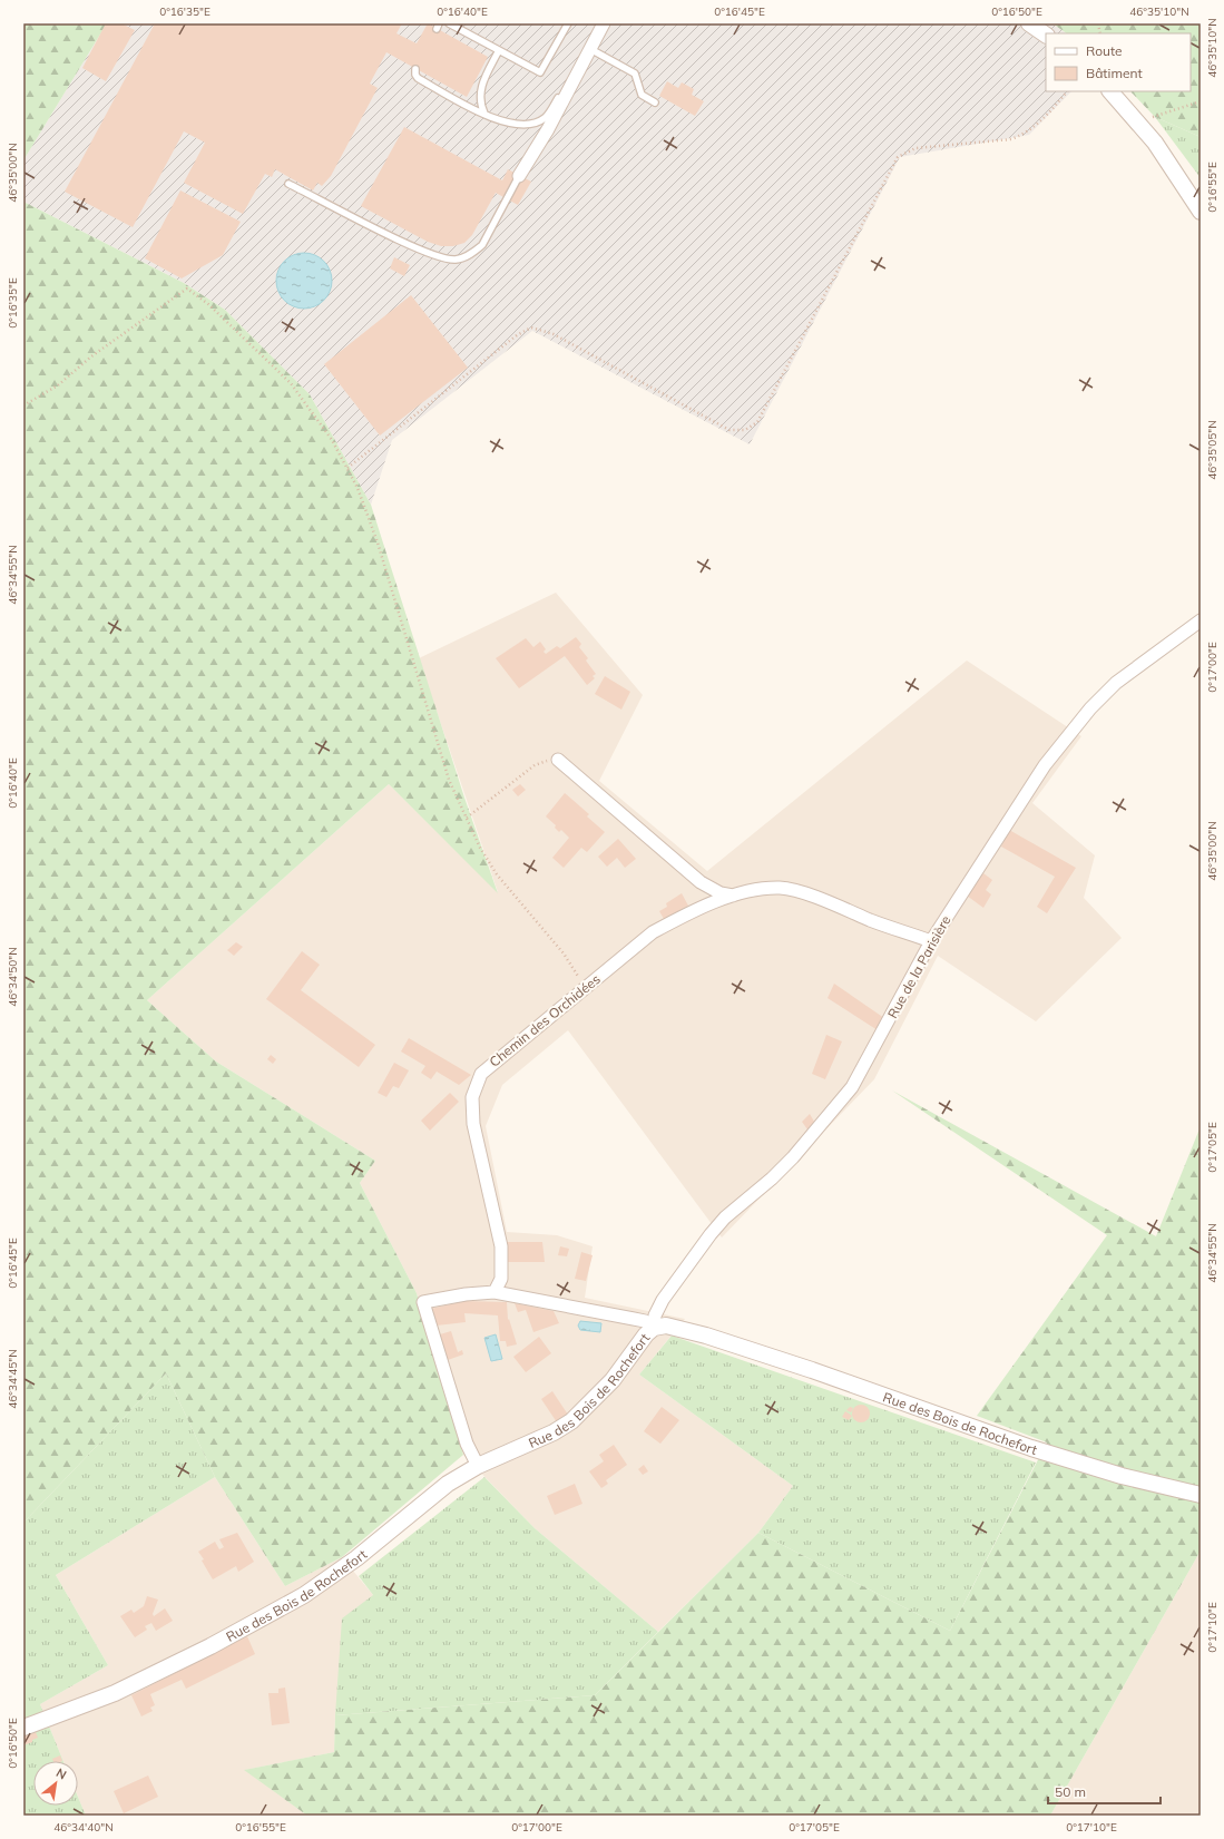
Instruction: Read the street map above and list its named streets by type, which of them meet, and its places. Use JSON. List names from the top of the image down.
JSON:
{
  "streets": {
    "street": ["Rue de la Parisière", "Chemin des Orchidées", "Rue des Bois de Rochefort"]
  },
  "crossings": [
    ["Rue de la Parisière", "Chemin des Orchidées"],
    ["Rue de la Parisière", "Rue des Bois de Rochefort"]
  ],
  "legend": ["Route", "Bâtiment"],
  "scale_bar": "50 m",
  "north": "top right",
  "coordinates": [
    "0°16'35\"E",
    "0°16'40\"E",
    "0°16'45\"E",
    "0°16'50\"E",
    "46°35'10\"N",
    "46°35'00\"N",
    "0°16'55\"E",
    "46°35'05\"N",
    "46°34'55\"N",
    "0°17'00\"E",
    "46°34'50\"N",
    "0°17'05\"E",
    "46°34'45\"N",
    "0°17'10\"E",
    "46°34'40\"N"
  ]
}
